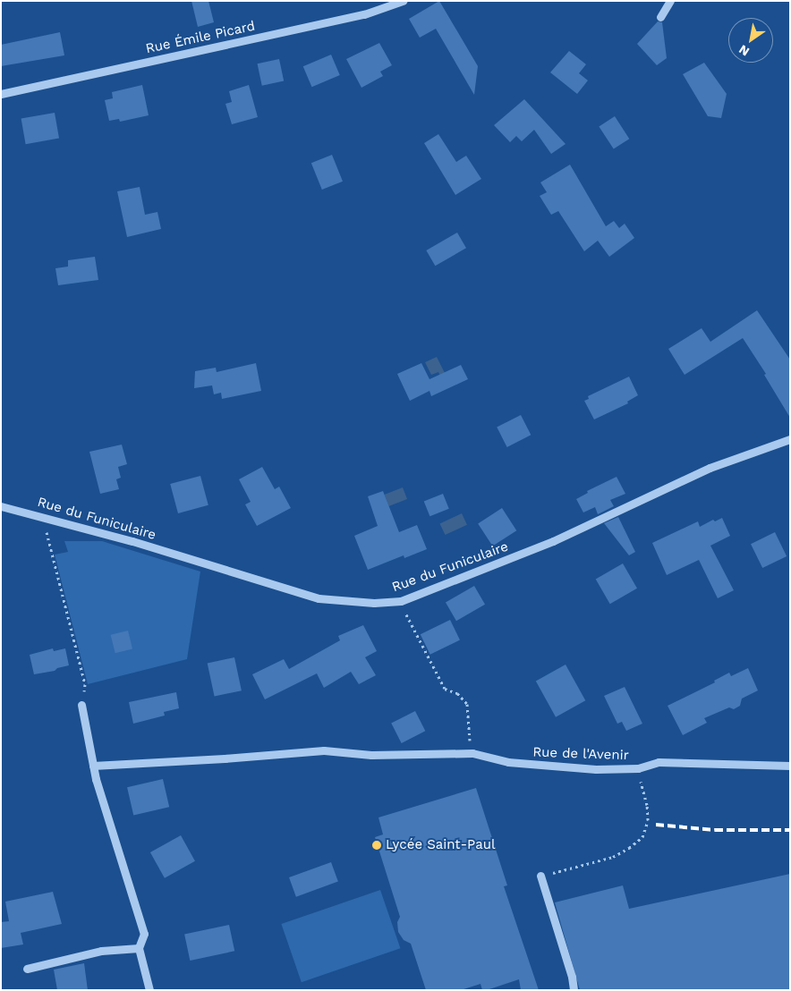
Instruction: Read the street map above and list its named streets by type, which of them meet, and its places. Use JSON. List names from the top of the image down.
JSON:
{
  "streets": {
    "street": ["Rue Émile Picard", "Rue du Funiculaire", "Rue de l'Avenir"]
  },
  "places": ["Lycée Saint-Paul"],
  "north": "bottom left"
}
